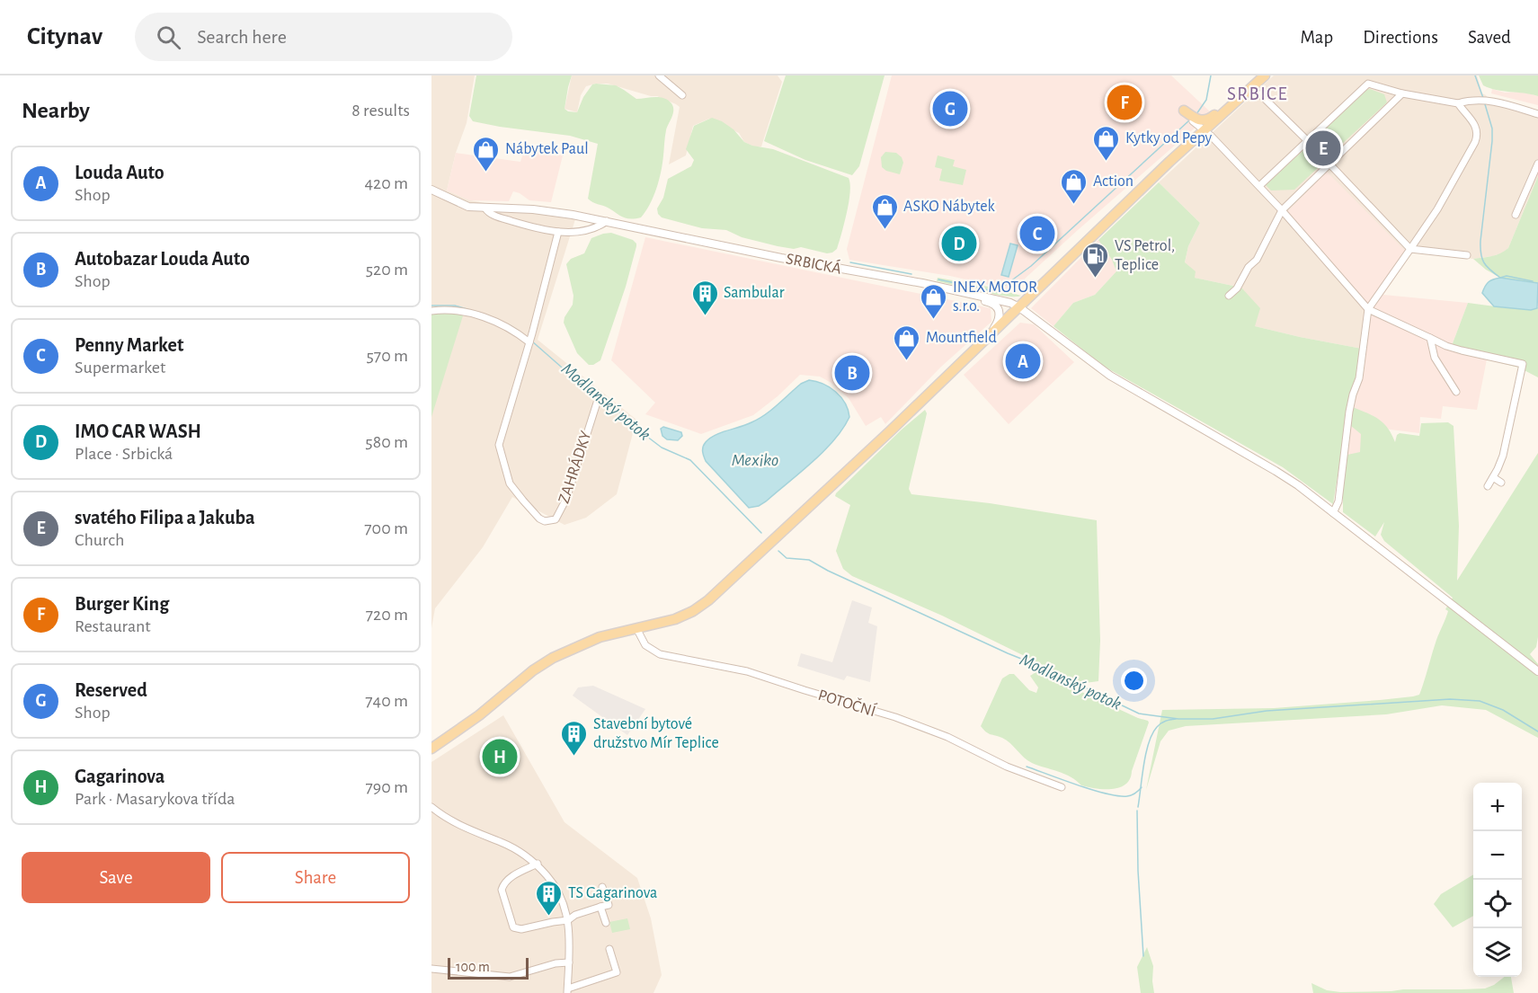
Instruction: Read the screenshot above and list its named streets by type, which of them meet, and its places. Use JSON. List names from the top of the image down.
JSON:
{
  "streets": {
    "street": ["SRBICKÁ", "ZAHRÁDKY", "POTOČNÍ"]
  },
  "crossings": [
    ["SRBICKÁ", "ZAHRÁDKY"]
  ],
  "districts": ["SRBICE"],
  "water": ["Modlanský potok", "Mexiko"],
  "places": {
    "shop": [
      "Kytky od Pepy",
      "Nábytek Paul",
      "Action",
      "ASKO Nábytek",
      "INEX MOTOR s.r.o.",
      "Mountfield"
    ],
    "fuel station": ["VS Petrol, Teplice"],
    "building": ["Sambular", "Stavební bytové družstvo Mír Teplice", "TS Gagarinova"]
  },
  "scale_bar": "100 m",
  "page": {
    "header": "Citynav",
    "search": "Search here",
    "nav": ["Map", "Directions", "Saved"],
    "heading": ["Nearby", "8 results"],
    "pins": [
      "F",
      "G",
      "E",
      "C",
      "D",
      "A",
      "B",
      "H"
    ],
    "list": [
      {
        "mark": "A",
        "name": "Louda Auto",
        "note": "Shop",
        "value": "420 m"
      },
      {
        "mark": "B",
        "name": "Autobazar Louda Auto",
        "note": "Shop",
        "value": "520 m"
      },
      {
        "mark": "C",
        "name": "Penny Market",
        "note": "Supermarket",
        "value": "570 m"
      },
      {
        "mark": "D",
        "name": "IMO CAR WASH",
        "note": "Place · Srbická",
        "value": "580 m"
      },
      {
        "mark": "E",
        "name": "svatého Filipa a Jakuba",
        "note": "Church",
        "value": "700 m"
      },
      {
        "mark": "F",
        "name": "Burger King",
        "note": "Restaurant",
        "value": "720 m"
      },
      {
        "mark": "G",
        "name": "Reserved",
        "note": "Shop",
        "value": "740 m"
      },
      {
        "mark": "H",
        "name": "Gagarinova",
        "note": "Park · Masarykova třída",
        "value": "790 m"
      }
    ],
    "map_buttons": ["+", "−"],
    "buttons": ["Save", "Share"],
    "scale": "100 m"
  }
}
